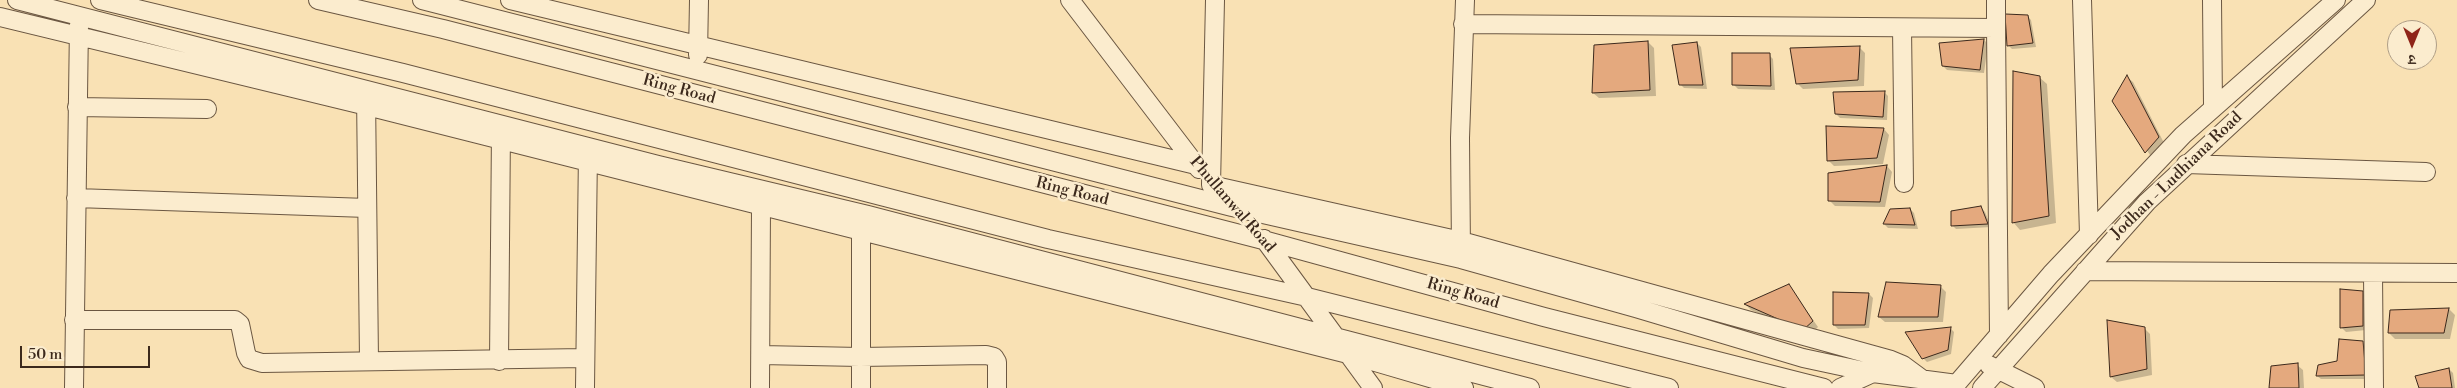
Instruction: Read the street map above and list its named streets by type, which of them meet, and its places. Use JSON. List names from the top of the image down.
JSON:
{
  "streets": {
    "street": ["Ring Road", "Jodhan - Ludhiana Road", "Phullanwal Road"]
  },
  "crossings": [
    ["Ring Road", "Phullanwal Road"]
  ],
  "scale_bar": "50 m",
  "north": "bottom"
}
